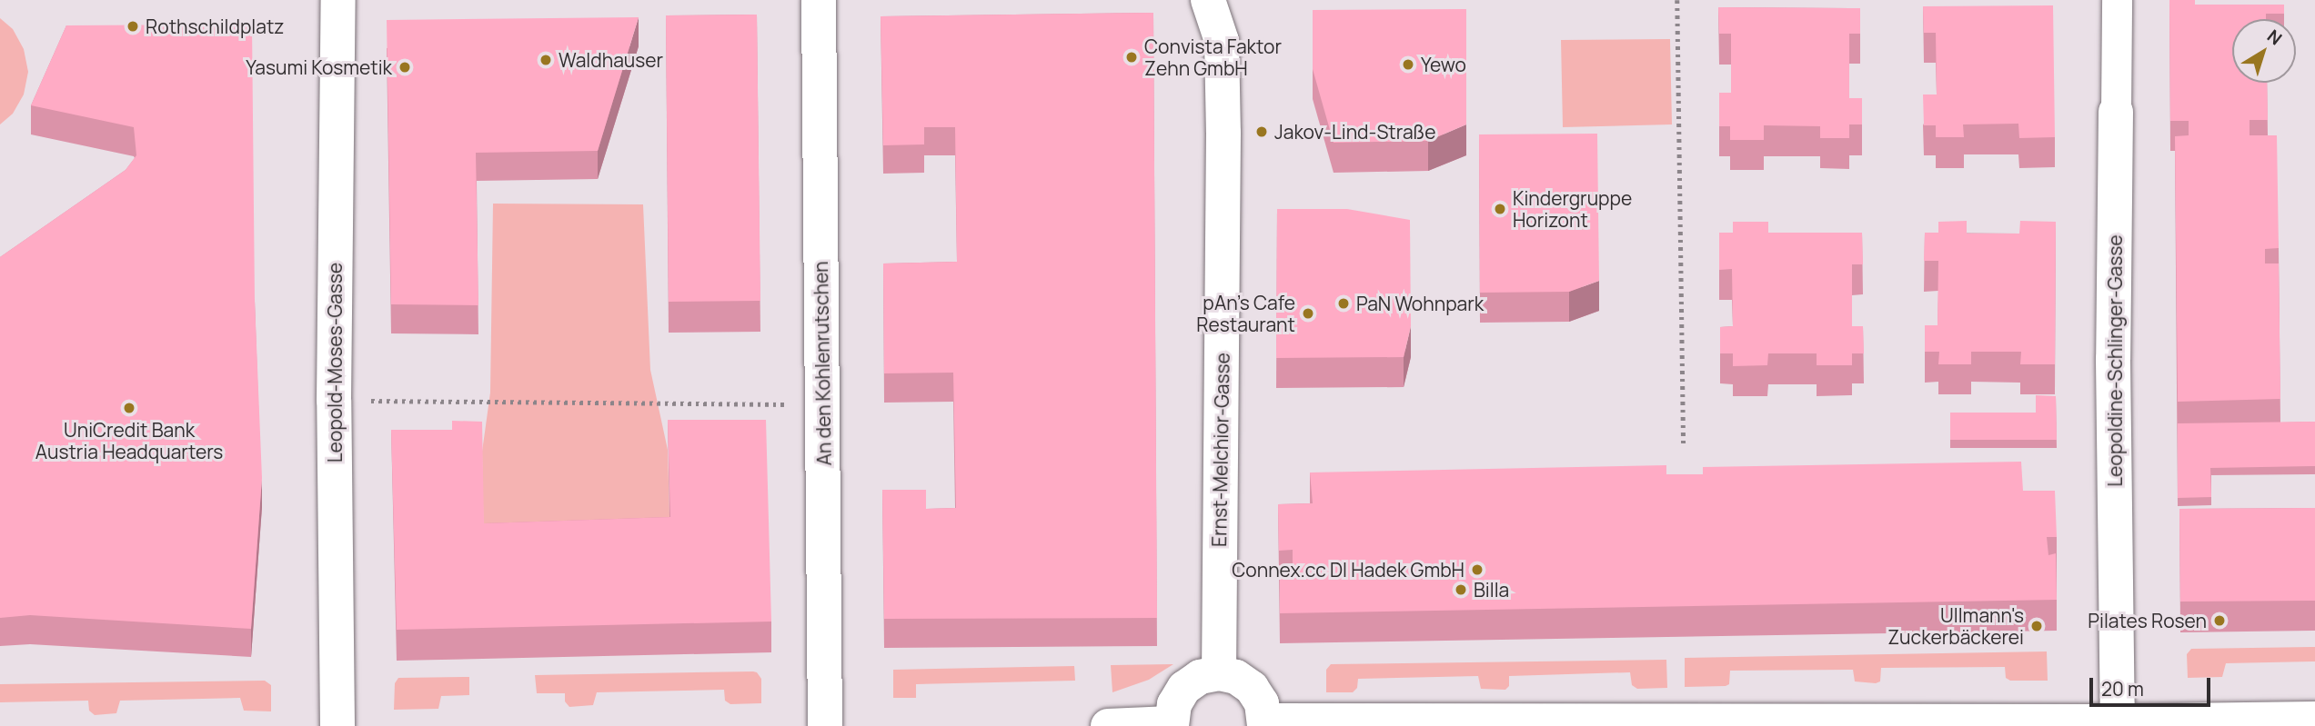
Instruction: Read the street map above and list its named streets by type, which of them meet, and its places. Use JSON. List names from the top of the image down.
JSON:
{
  "streets": {
    "street": [
      "Leopoldine-Schlinger-Gasse",
      "Leopold-Moses-Gasse",
      "An den Kohlenrutschen",
      "Ernst-Melchior-Gasse"
    ]
  },
  "places": [
    "Rothschildplatz",
    "Convista Faktor Zehn GmbH",
    "Waldhauser",
    "Yewo",
    "Yasumi Kosmetik",
    "Jakov-Lind-Straße",
    "Kindergruppe Horizont",
    "PaN Wohnpark",
    "pAn's Cafe Restaurant",
    "UniCredit Bank Austria Headquarters",
    "Connex.cc DI Hadek GmbH",
    "Billa",
    "Pilates Rosen",
    "Ullmann's Zuckerbäckerei"
  ],
  "scale_bar": "20 m",
  "north": "top right"
}
